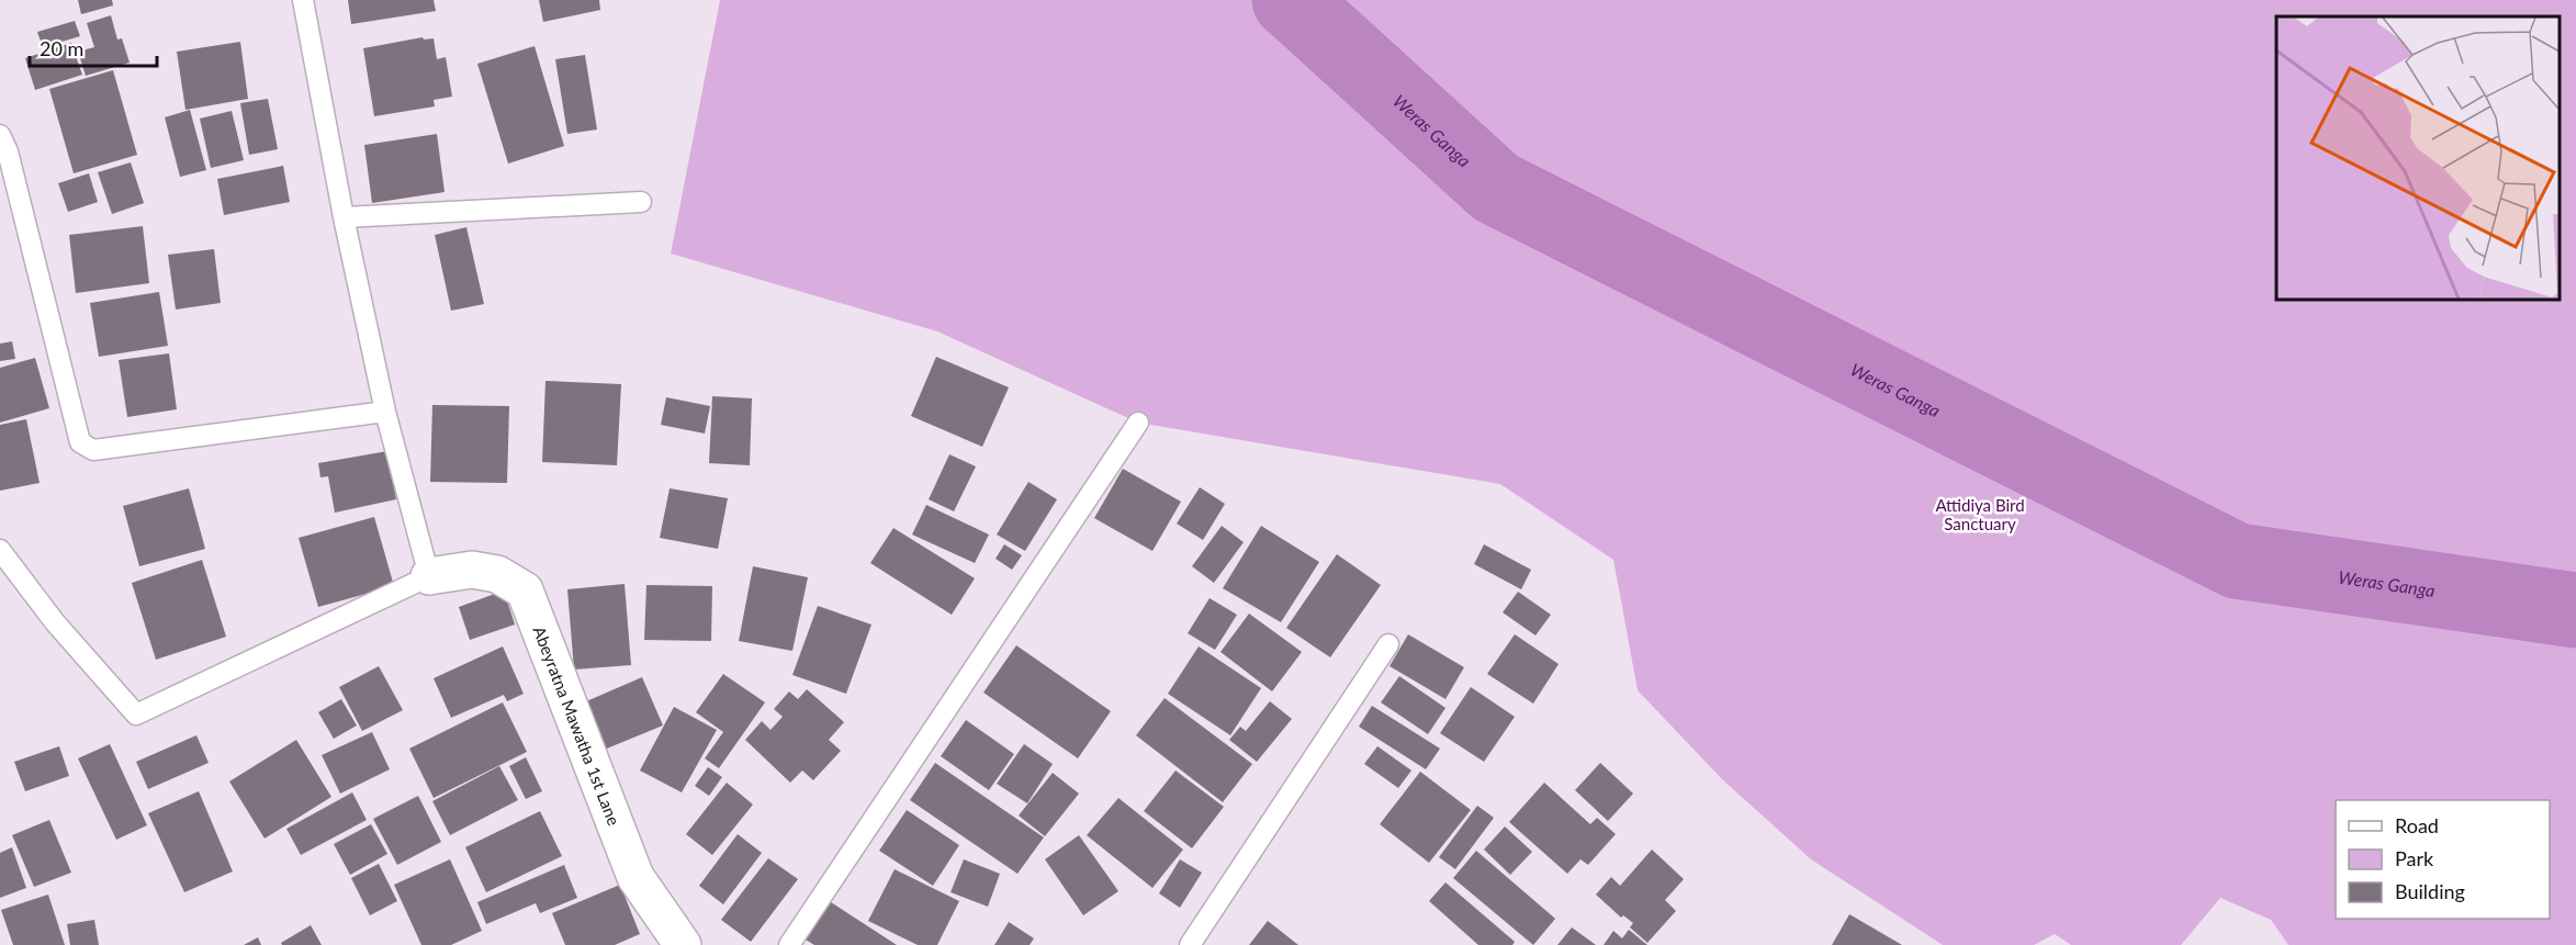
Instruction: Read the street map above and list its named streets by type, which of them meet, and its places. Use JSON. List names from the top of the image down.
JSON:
{
  "streets": {
    "street": ["Abeyratna Mawatha 1st Lane"]
  },
  "water": ["Weras Ganga"],
  "parks": ["Attidiya Bird Sanctuary"],
  "legend": ["Road", "Park", "Building"],
  "scale_bar": "20 m"
}
